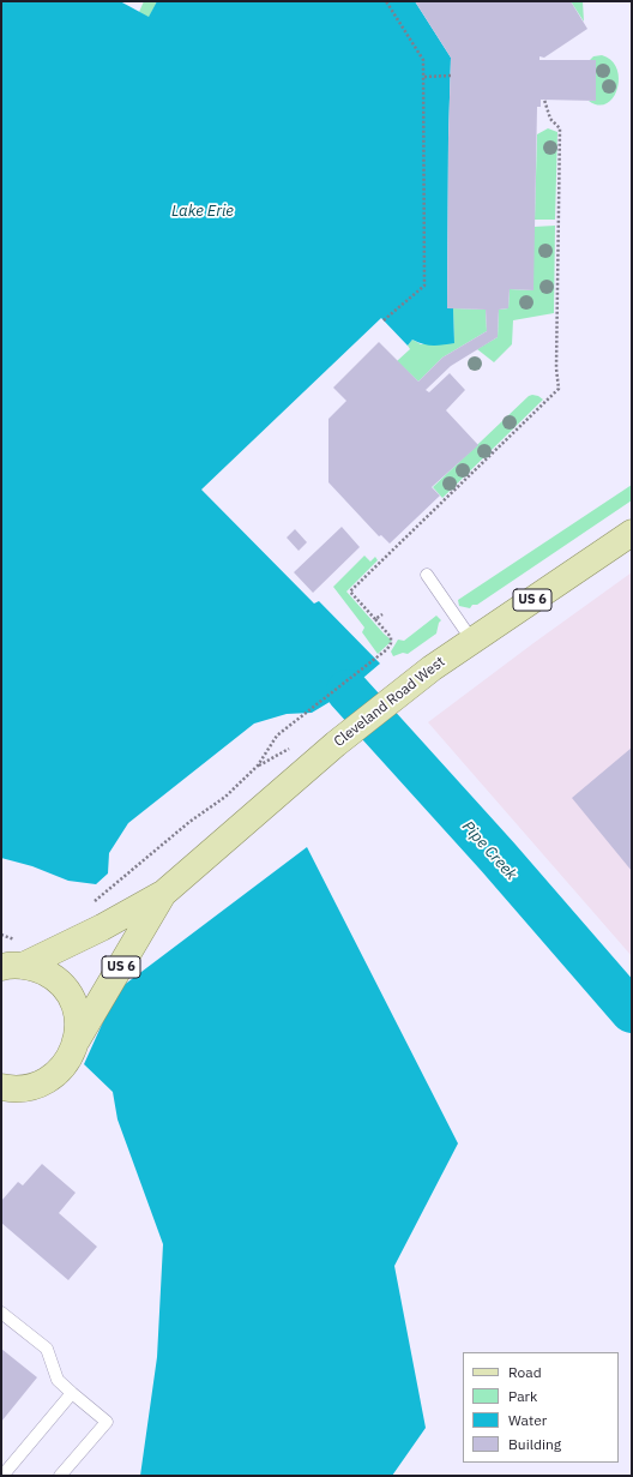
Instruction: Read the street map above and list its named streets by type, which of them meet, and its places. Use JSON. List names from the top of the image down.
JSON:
{
  "streets": {
    "main road": ["US 6", "Cleveland Road West"]
  },
  "water": ["Lake Erie", "Pipe Creek"],
  "legend": [
    "Road",
    "Park",
    "Water",
    "Building"
  ]
}
